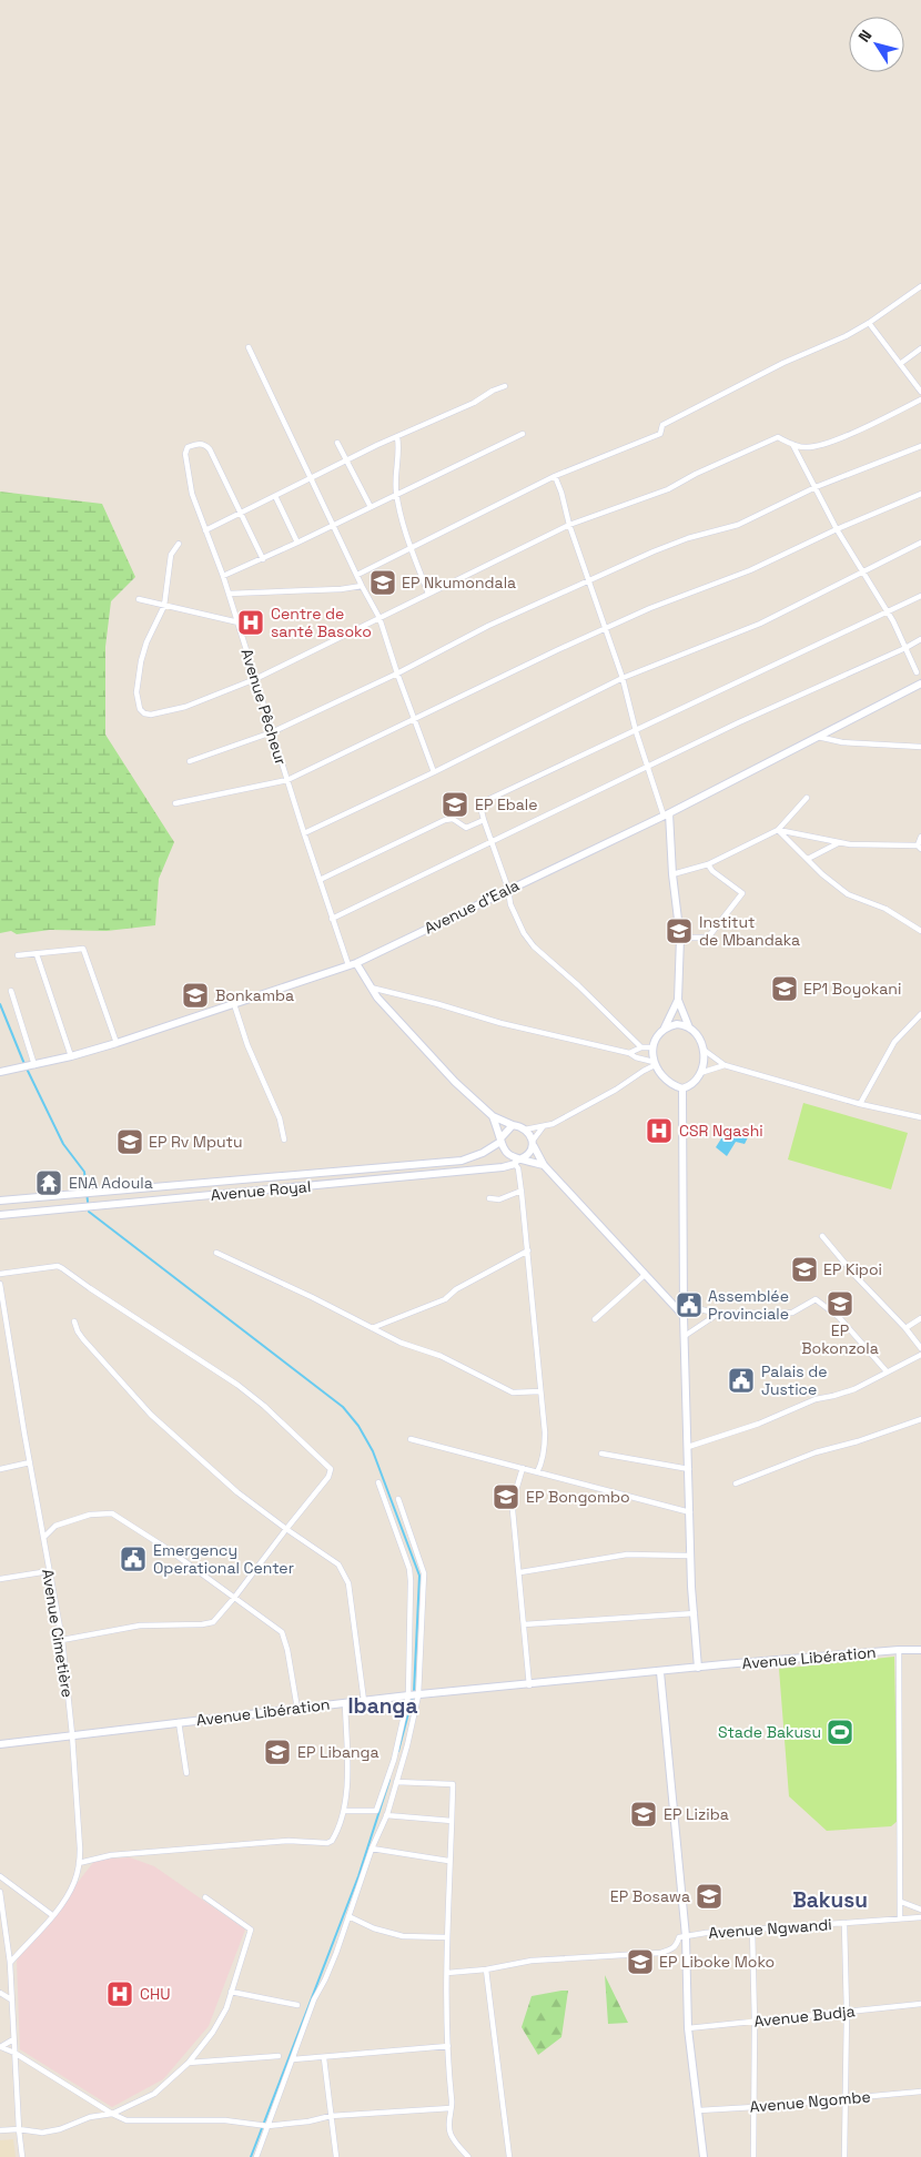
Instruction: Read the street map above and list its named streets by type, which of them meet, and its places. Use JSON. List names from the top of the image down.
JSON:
{
  "streets": {
    "street": [
      "Avenue Pêcheur",
      "Avenue d'Eala",
      "Avenue Royal",
      "Avenue Cimetière",
      "Avenue Libération",
      "Avenue Ngwandi",
      "Avenue Budja",
      "Avenue Ngombe"
    ]
  },
  "crossings": [
    ["Avenue Pêcheur", "Avenue d'Eala"],
    ["Avenue Cimetière", "Avenue Libération"]
  ],
  "districts": ["Ibanga", "Bakusu"],
  "places": {
    "school or university": [
      "EP Nkumondala",
      "EP Ebale",
      "Institut de Mbandaka",
      "EP1 Boyokani",
      "Bonkamba",
      "EP Rv Mputu",
      "EP Kipoi",
      "EP Bokonzola",
      "EP Bongombo",
      "EP Libanga",
      "EP Liziba",
      "EP Bosawa",
      "EP Liboke Moko"
    ],
    "hospital": ["Centre de santé Basoko", "CSR Ngashi", "CHU"],
    "temple": ["ENA Adoula"],
    "public building": ["Assemblée Provinciale", "Palais de Justice", "Emergency Operational Center"],
    "sports": ["Stade Bakusu"]
  },
  "north": "top left"
}
